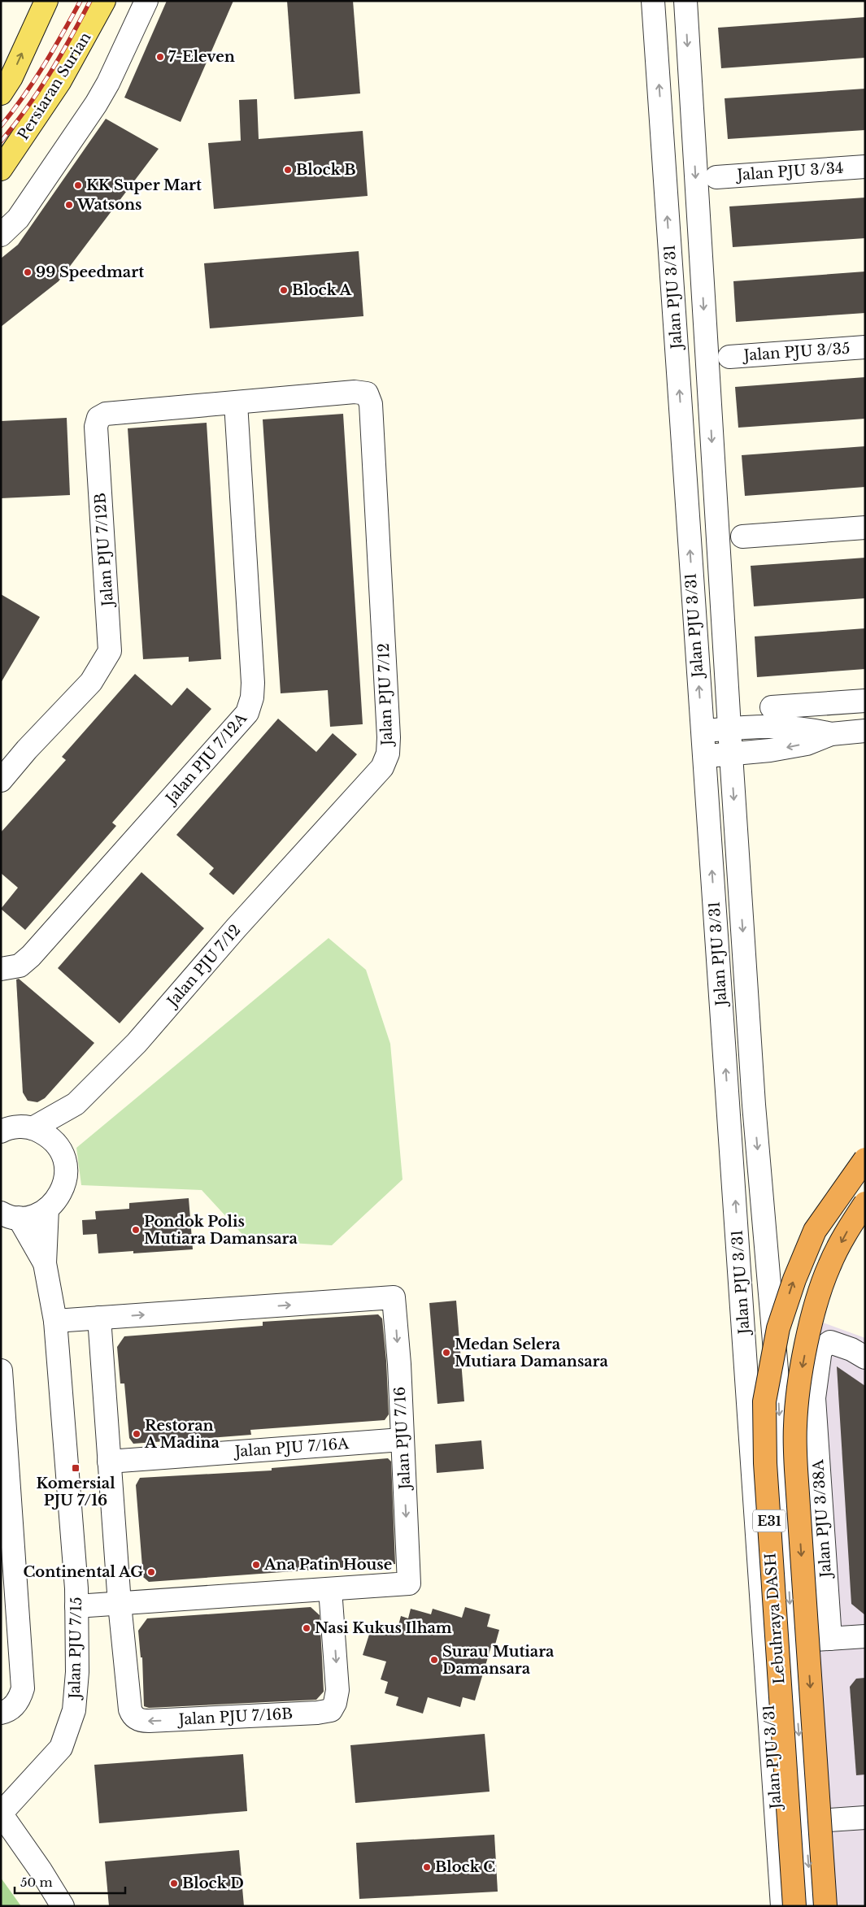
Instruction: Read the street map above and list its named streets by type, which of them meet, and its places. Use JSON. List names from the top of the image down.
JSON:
{
  "streets": {
    "highway": ["E31", "Lebuhraya DASH"],
    "main road": ["Persiaran Surian"],
    "street": [
      "Jalan PJU 3/34",
      "Jalan PJU 3/31",
      "Jalan PJU 3/35",
      "Jalan PJU 7/12B",
      "Jalan PJU 7/12",
      "Jalan PJU 7/12A",
      "Jalan PJU 7/16",
      "Jalan PJU 7/16A",
      "Jalan PJU 3/38A",
      "Jalan PJU 7/15",
      "Jalan PJU 7/16B"
    ]
  },
  "crossings": [
    ["Jalan PJU 7/12B", "Jalan PJU 7/12"],
    ["Jalan PJU 7/12B", "Jalan PJU 7/12A"],
    ["Jalan PJU 7/12", "Jalan PJU 7/12A"],
    ["Jalan PJU 7/16", "Jalan PJU 7/16A"],
    ["Jalan PJU 7/16", "Jalan PJU 7/15"],
    ["Jalan PJU 7/16", "Jalan PJU 7/16B"]
  ],
  "places": {
    "other": [
      "7-Eleven",
      "Block B",
      "KK Super Mart",
      "Watsons",
      "99 Speedmart",
      "Block A",
      "Pondok Polis Mutiara Damansara",
      "Medan Selera Mutiara Damansara",
      "Restoran A Madina",
      "Ana Patin House",
      "Continental AG",
      "Nasi Kukus Ilham",
      "Surau Mutiara Damansara",
      "Block C",
      "Block D"
    ],
    "transit": ["Komersial PJU 7/16"]
  },
  "scale_bar": "50 m"
}
